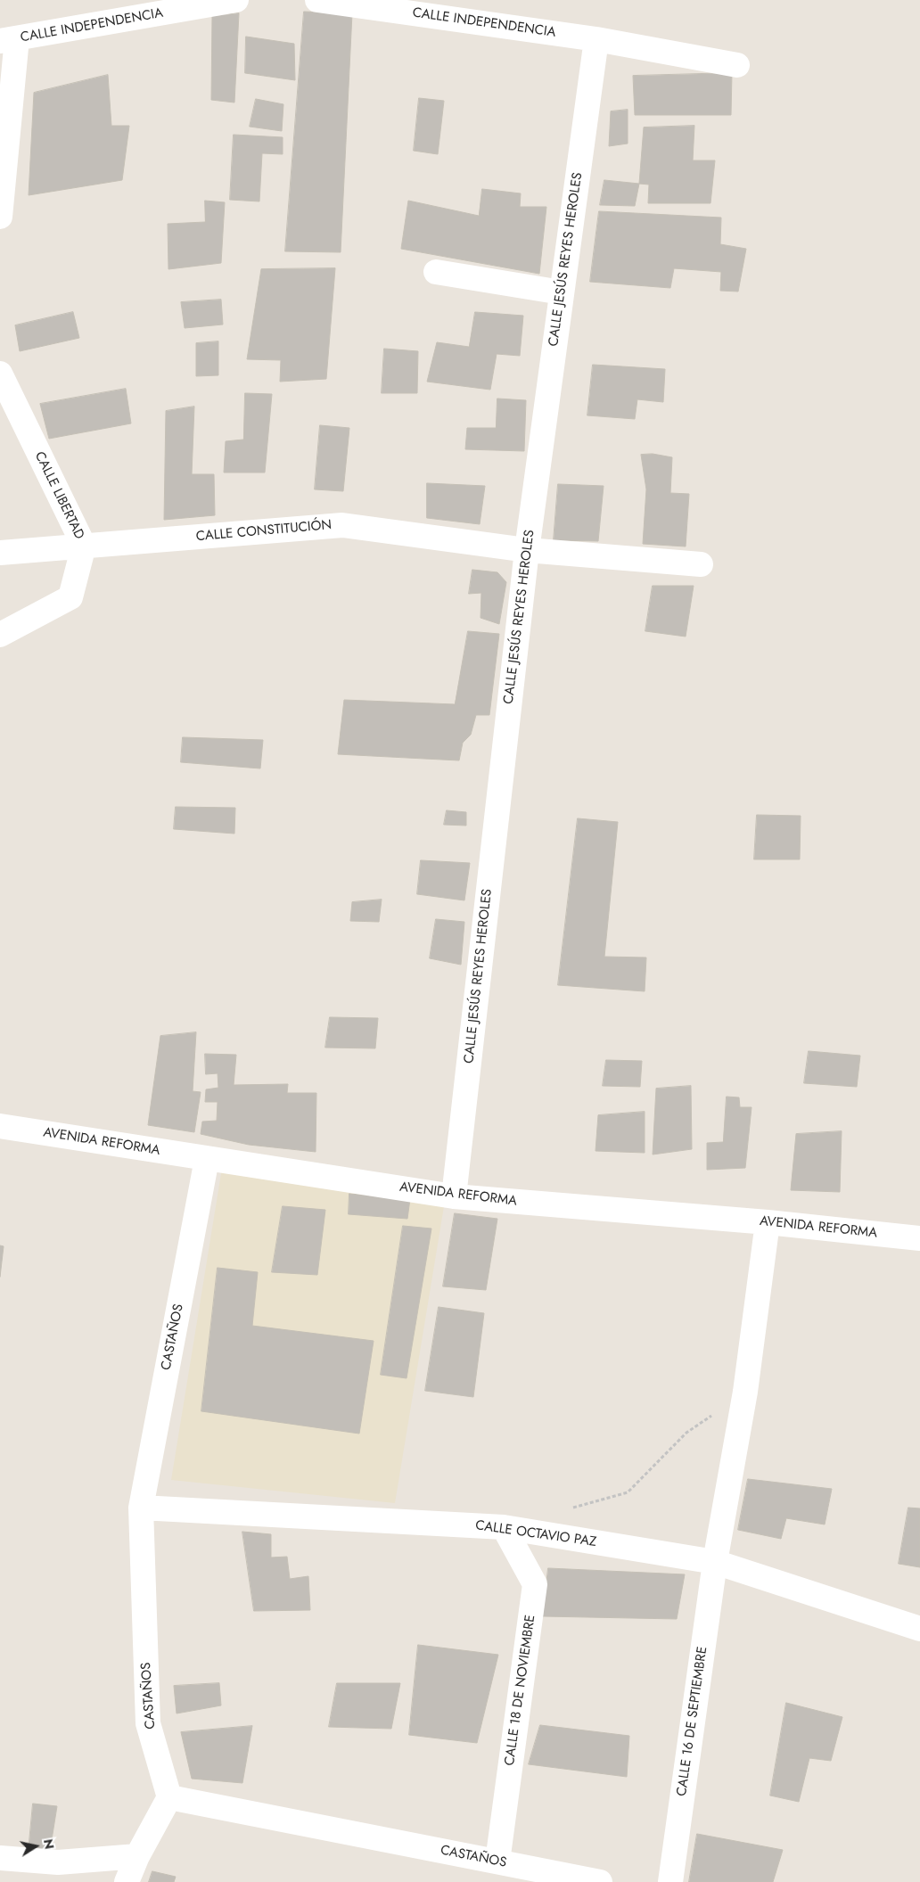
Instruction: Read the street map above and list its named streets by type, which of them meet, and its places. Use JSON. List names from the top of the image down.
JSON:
{
  "streets": {
    "street": [
      "CALLE INDEPENDENCIA",
      "CALLE JESÚS REYES HEROLES",
      "CALLE LIBERTAD",
      "CALLE CONSTITUCIÓN",
      "AVENIDA REFORMA",
      "CASTAÑOS",
      "CALLE OCTAVIO PAZ",
      "CALLE 18 DE NOVIEMBRE",
      "CALLE 16 DE SEPTIEMBRE"
    ]
  },
  "crossings": [
    ["CALLE INDEPENDENCIA", "CALLE JESÚS REYES HEROLES"],
    ["CALLE JESÚS REYES HEROLES", "CALLE CONSTITUCIÓN"],
    ["CALLE JESÚS REYES HEROLES", "AVENIDA REFORMA"],
    ["CALLE LIBERTAD", "CALLE CONSTITUCIÓN"],
    ["AVENIDA REFORMA", "CASTAÑOS"],
    ["AVENIDA REFORMA", "CALLE 16 DE SEPTIEMBRE"],
    ["CASTAÑOS", "CALLE OCTAVIO PAZ"],
    ["CASTAÑOS", "CALLE 18 DE NOVIEMBRE"],
    ["CALLE OCTAVIO PAZ", "CALLE 18 DE NOVIEMBRE"],
    ["CALLE OCTAVIO PAZ", "CALLE 16 DE SEPTIEMBRE"]
  ],
  "north": "right"
}
